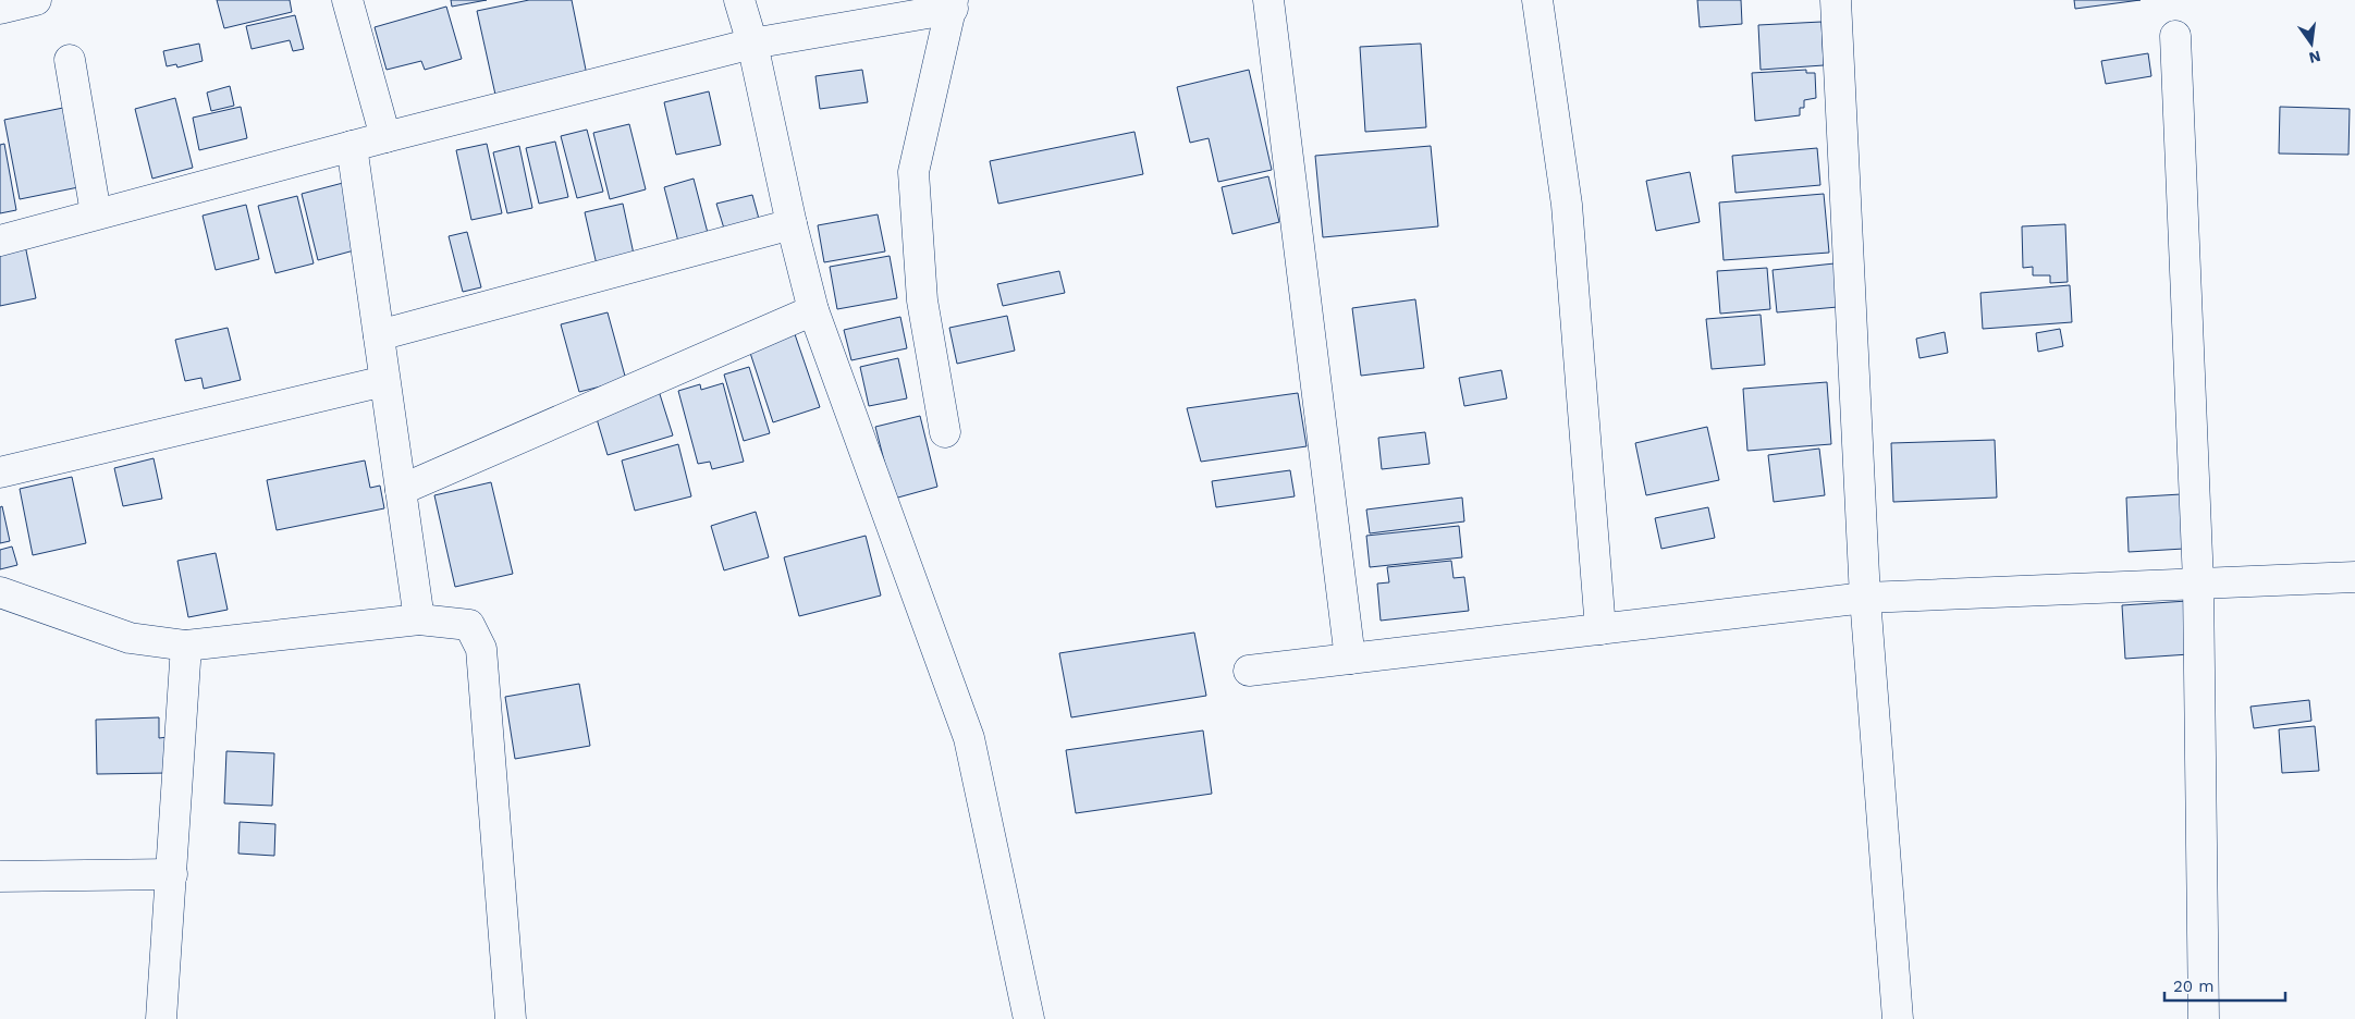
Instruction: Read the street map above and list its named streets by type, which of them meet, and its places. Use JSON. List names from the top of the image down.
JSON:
{
  "scale_bar": "20 m",
  "north": "bottom"
}
